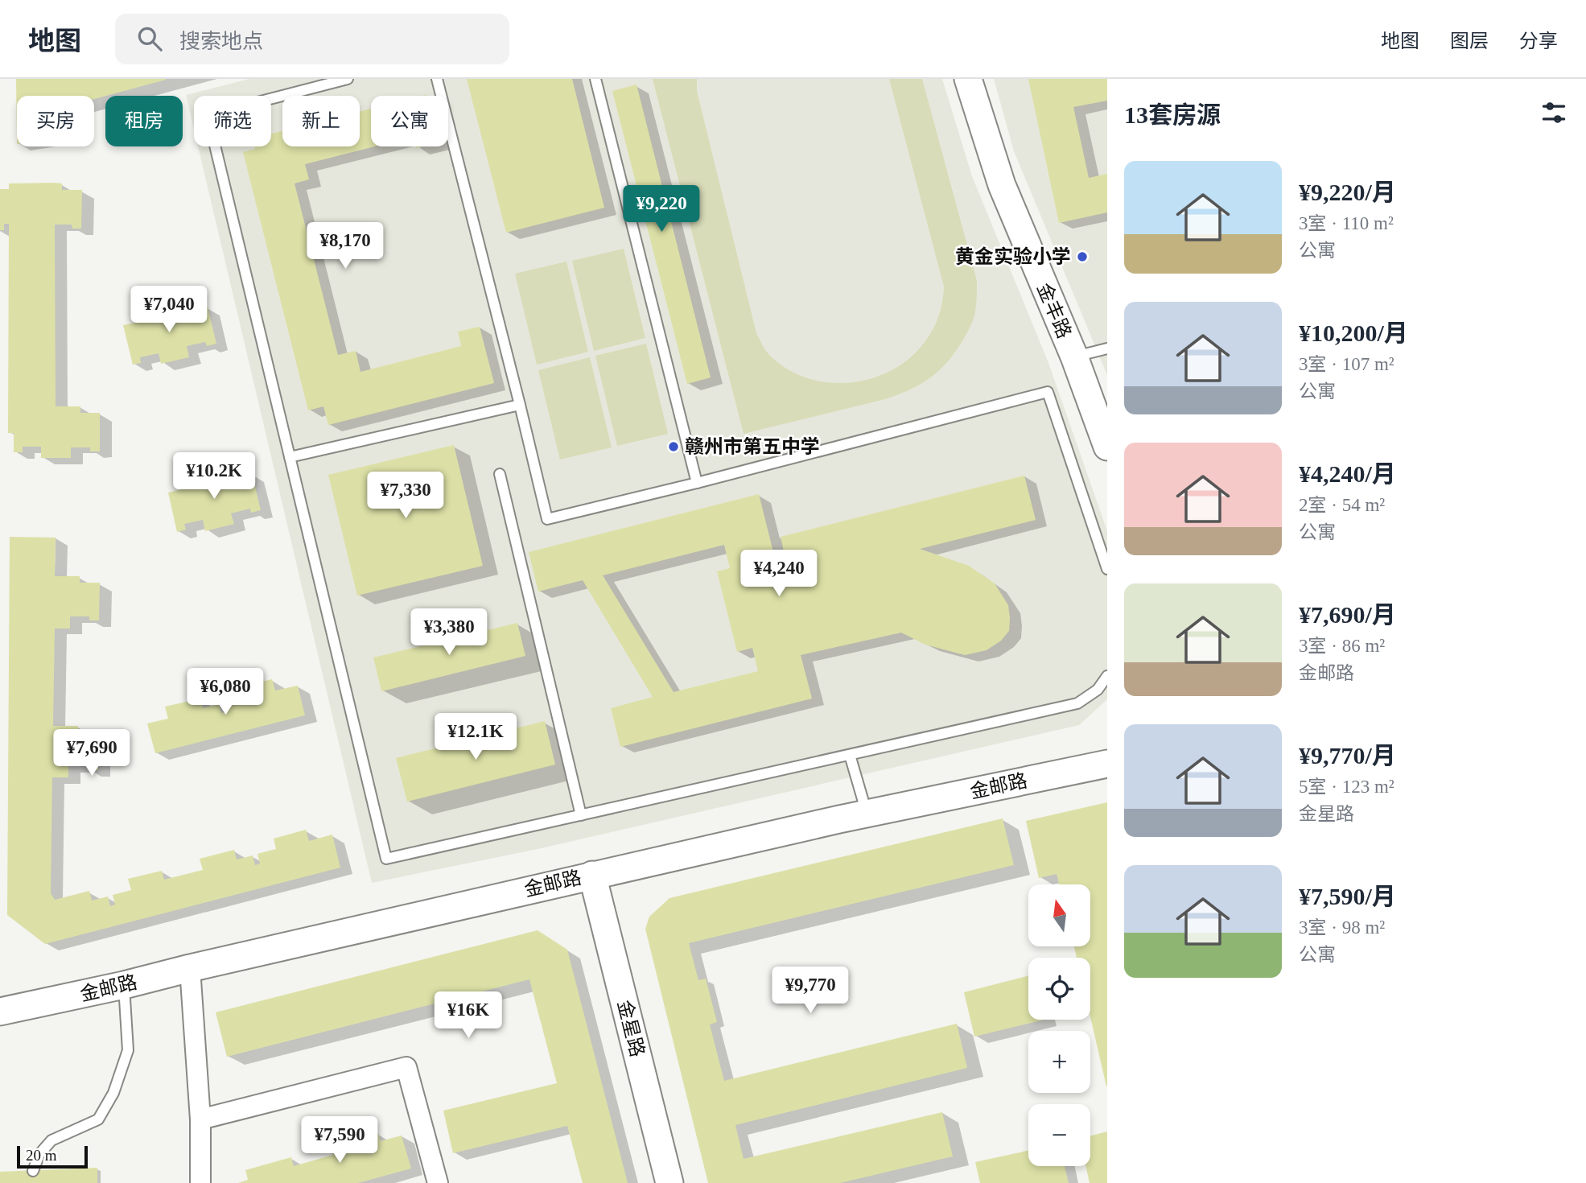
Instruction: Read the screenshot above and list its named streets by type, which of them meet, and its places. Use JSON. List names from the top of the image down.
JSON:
{
  "streets": {
    "street": ["金丰路", "金邮路", "金星路"]
  },
  "crossings": [
    ["金邮路", "金星路"]
  ],
  "places": ["黄金实验小学", "赣州市第五中学"],
  "scale_bar": "20 m",
  "north": "top",
  "page": {
    "header": "地图",
    "search": "搜索地点",
    "nav": ["地图", "图层", "分享"],
    "heading": "13套房源",
    "chip": [
      "买房",
      "租房",
      "筛选",
      "新上",
      "公寓"
    ],
    "list": [
      {
        "name": "¥9,220/月",
        "note": "3室 · 110 m² · 公寓"
      },
      {
        "name": "¥10,200/月",
        "note": "3室 · 107 m² · 公寓"
      },
      {
        "name": "¥4,240/月",
        "note": "2室 · 54 m² · 公寓"
      },
      {
        "name": "¥7,690/月",
        "note": "3室 · 86 m² · 金邮路"
      },
      {
        "name": "¥9,770/月",
        "note": "5室 · 123 m² · 金星路"
      },
      {
        "name": "¥7,590/月",
        "note": "3室 · 98 m² · 公寓"
      }
    ],
    "price": [
      "¥9,220",
      "¥8,170",
      "¥7,040",
      "¥10.2K",
      "¥7,330",
      "¥4,240",
      "¥3,380",
      "¥6,080",
      "¥12.1K",
      "¥7,690",
      "¥9,770",
      "¥16K",
      "¥7,590"
    ],
    "map_buttons": ["+", "−"],
    "scale": "20 m"
  }
}
